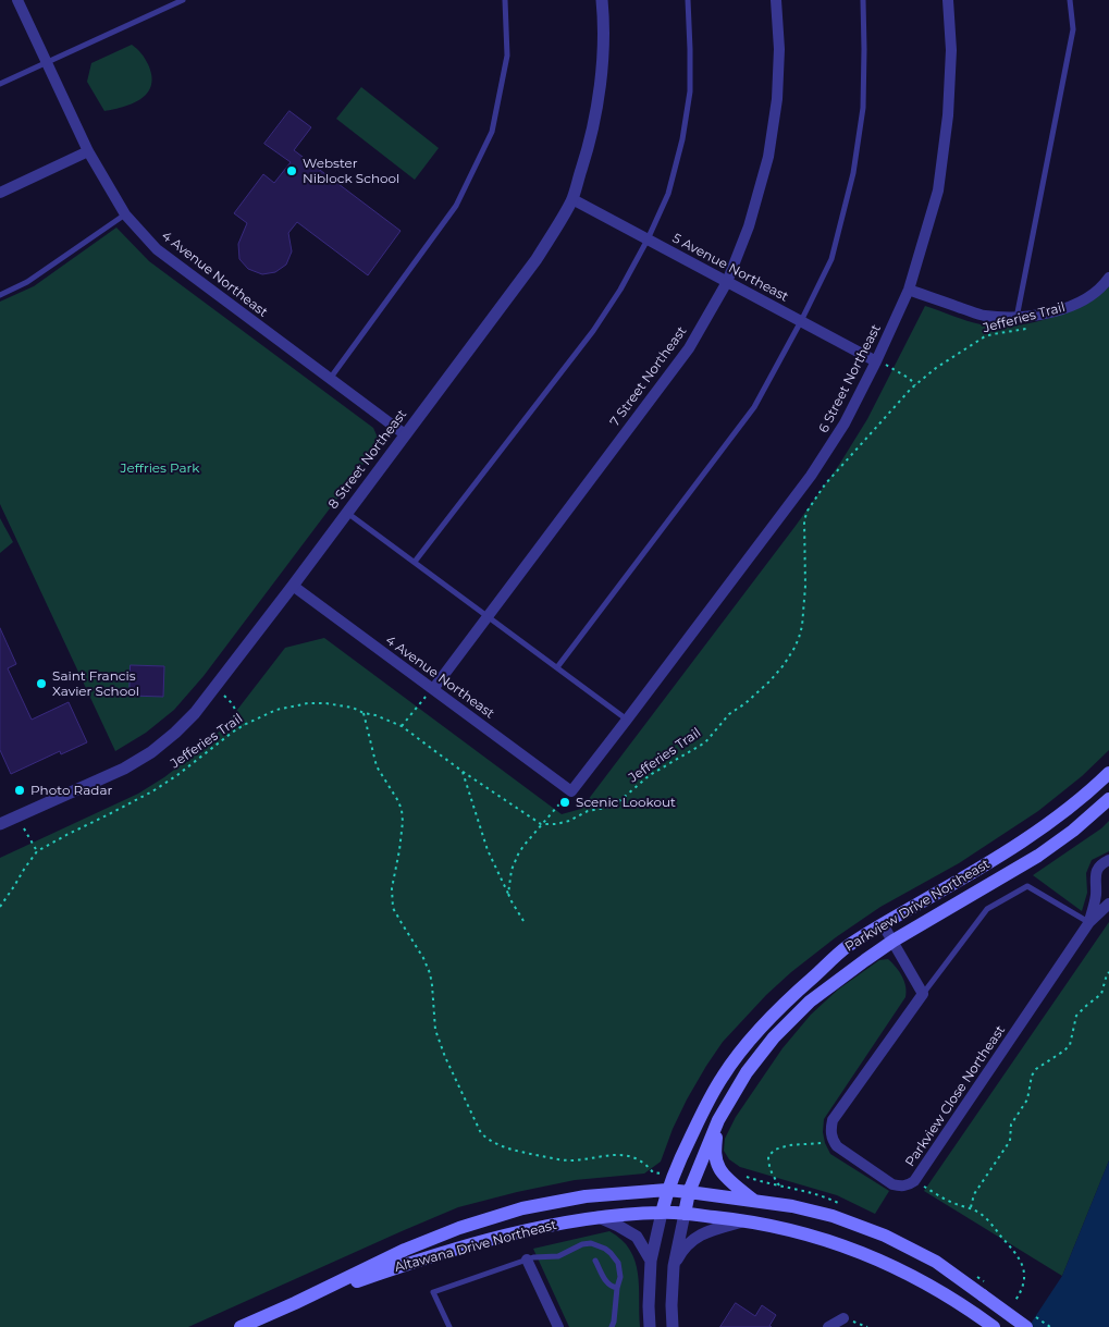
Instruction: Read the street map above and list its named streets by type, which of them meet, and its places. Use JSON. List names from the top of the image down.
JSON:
{
  "streets": {
    "main road": ["Parkview Drive Northeast", "Altawana Drive Northeast"],
    "street": [
      "5 Avenue Northeast",
      "4 Avenue Northeast",
      "7 Street Northeast",
      "6 Street Northeast",
      "8 Street Northeast",
      "Parkview Close Northeast"
    ],
    "path": ["Jefferies Trail"]
  },
  "crossings": [
    ["5 Avenue Northeast", "7 Street Northeast"],
    ["5 Avenue Northeast", "6 Street Northeast"],
    ["5 Avenue Northeast", "8 Street Northeast"],
    ["4 Avenue Northeast", "7 Street Northeast"],
    ["4 Avenue Northeast", "6 Street Northeast"],
    ["4 Avenue Northeast", "8 Street Northeast"],
    ["Parkview Drive Northeast", "Altawana Drive Northeast"]
  ],
  "parks": ["Jeffries Park"],
  "places": [
    "Webster Niblock School",
    "Saint Francis Xavier School",
    "Photo Radar",
    "Scenic Lookout"
  ]
}
